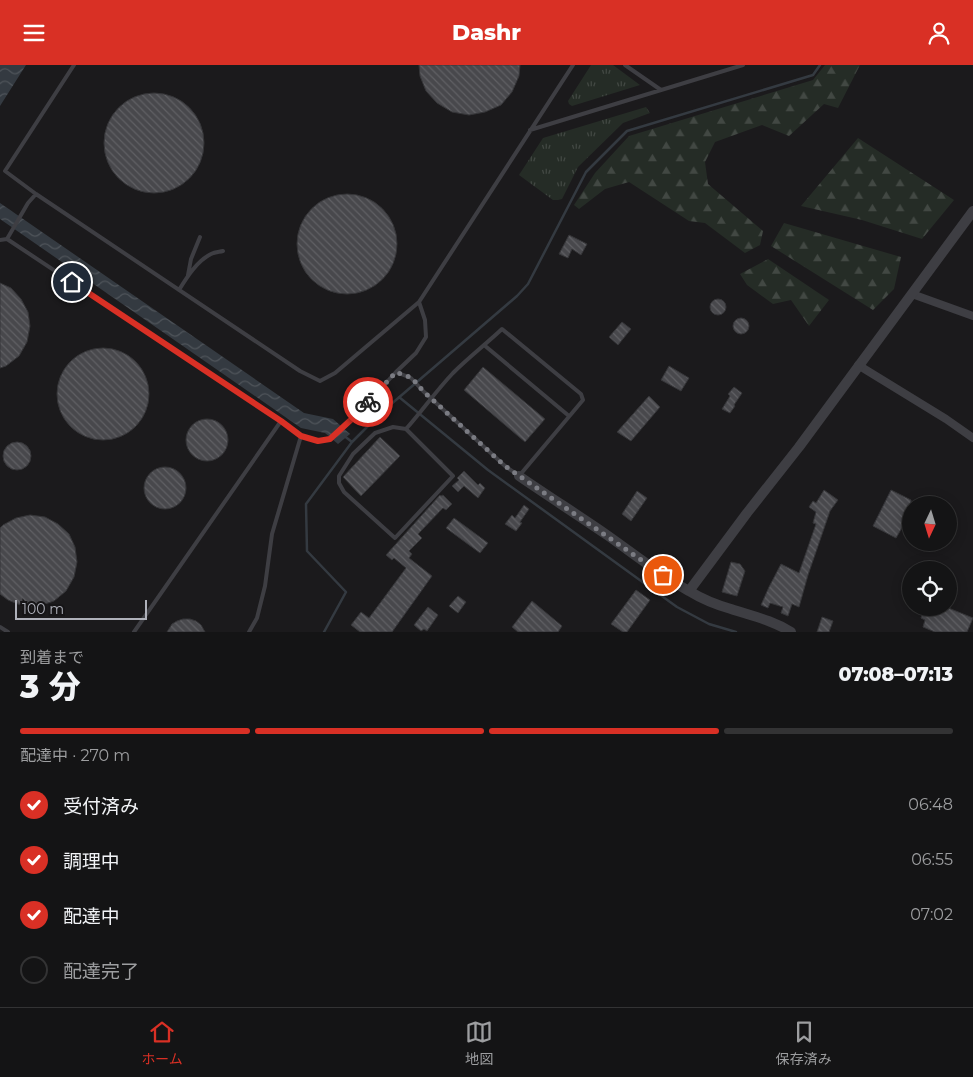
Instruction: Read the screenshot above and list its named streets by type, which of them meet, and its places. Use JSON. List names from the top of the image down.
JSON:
{
  "scale_bar": "100 m",
  "north": "bottom",
  "page": {
    "header": "Dashr",
    "scale": "100 m",
    "heading": ["3 分", "到着まで", "07:08–07:13"],
    "bar": "配達中 · 270 m",
    "list": [
      ["受付済み", "06:48"],
      ["調理中", "06:55"],
      ["配達中", "07:02"],
      "配達完了"
    ],
    "tabs": ["ホーム", "地図", "保存済み"]
  }
}
